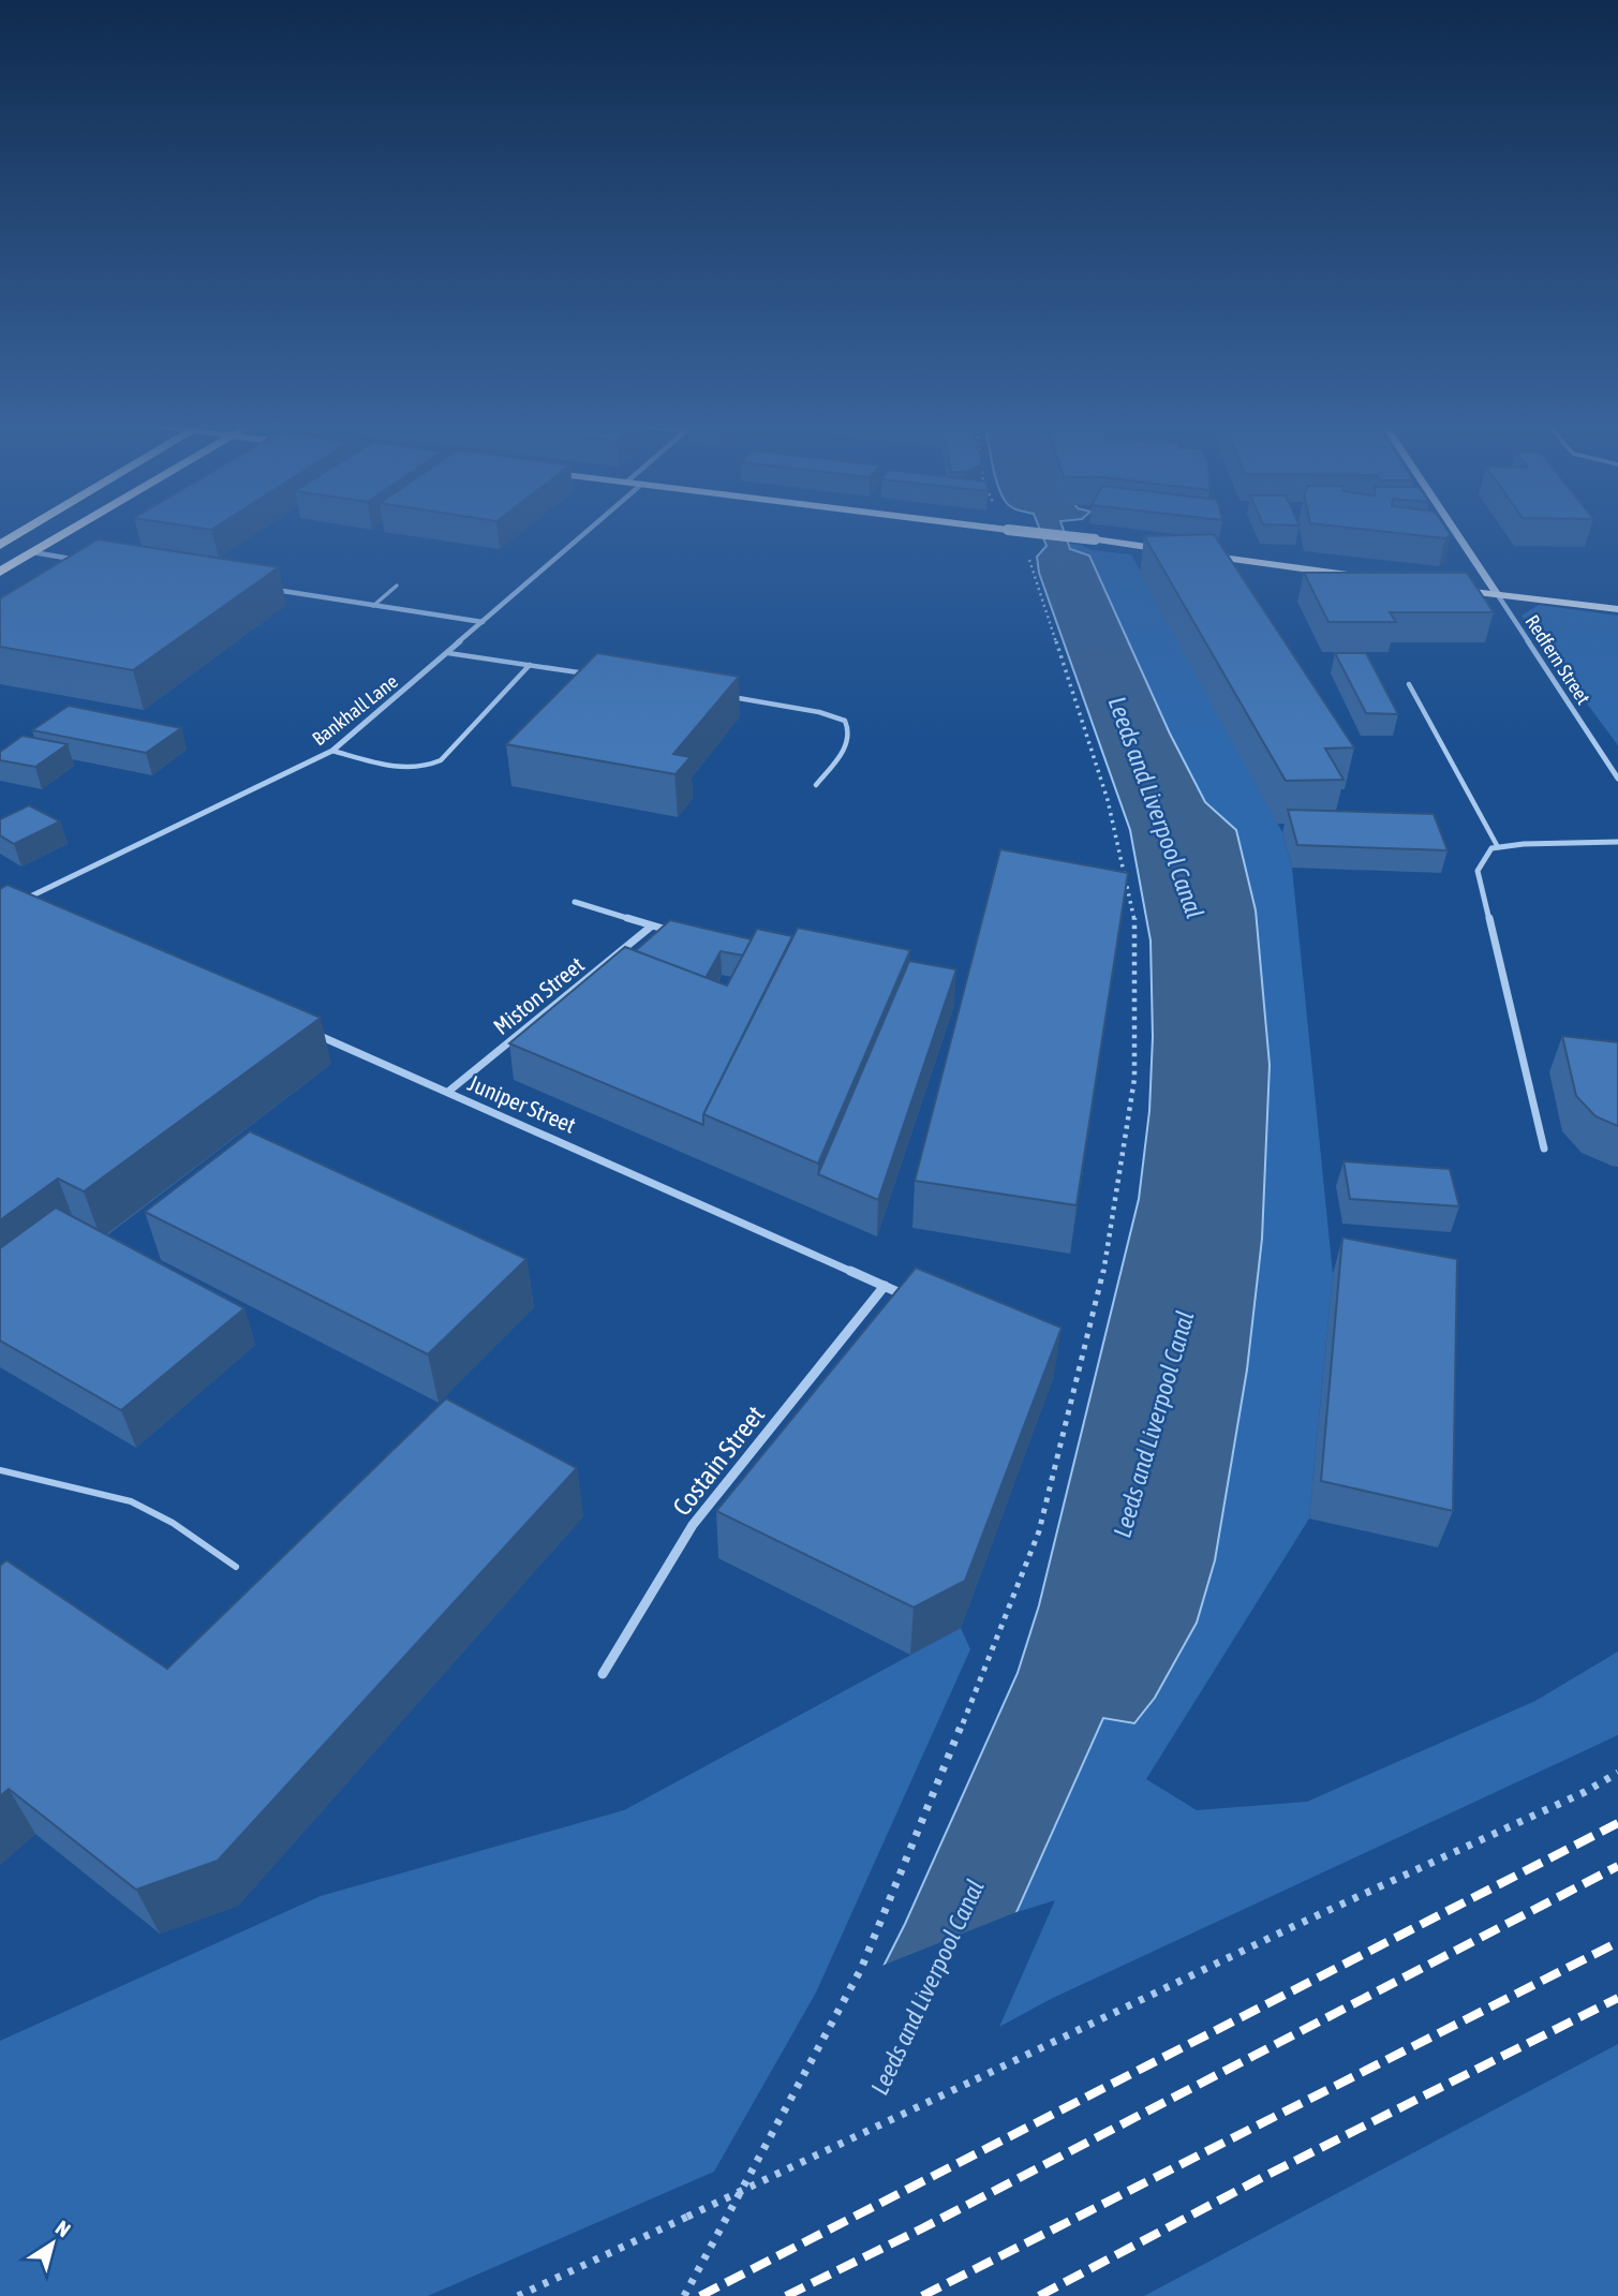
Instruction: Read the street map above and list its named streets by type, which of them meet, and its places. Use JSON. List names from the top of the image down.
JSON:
{
  "streets": {
    "street": [
      "Redfern Street",
      "Bankhall Lane",
      "Miston Street",
      "Juniper Street",
      "Costain Street"
    ]
  },
  "crossings": [
    ["Miston Street", "Juniper Street"],
    ["Juniper Street", "Costain Street"]
  ],
  "water": ["Leeds and Liverpool Canal"],
  "north": "top right"
}
